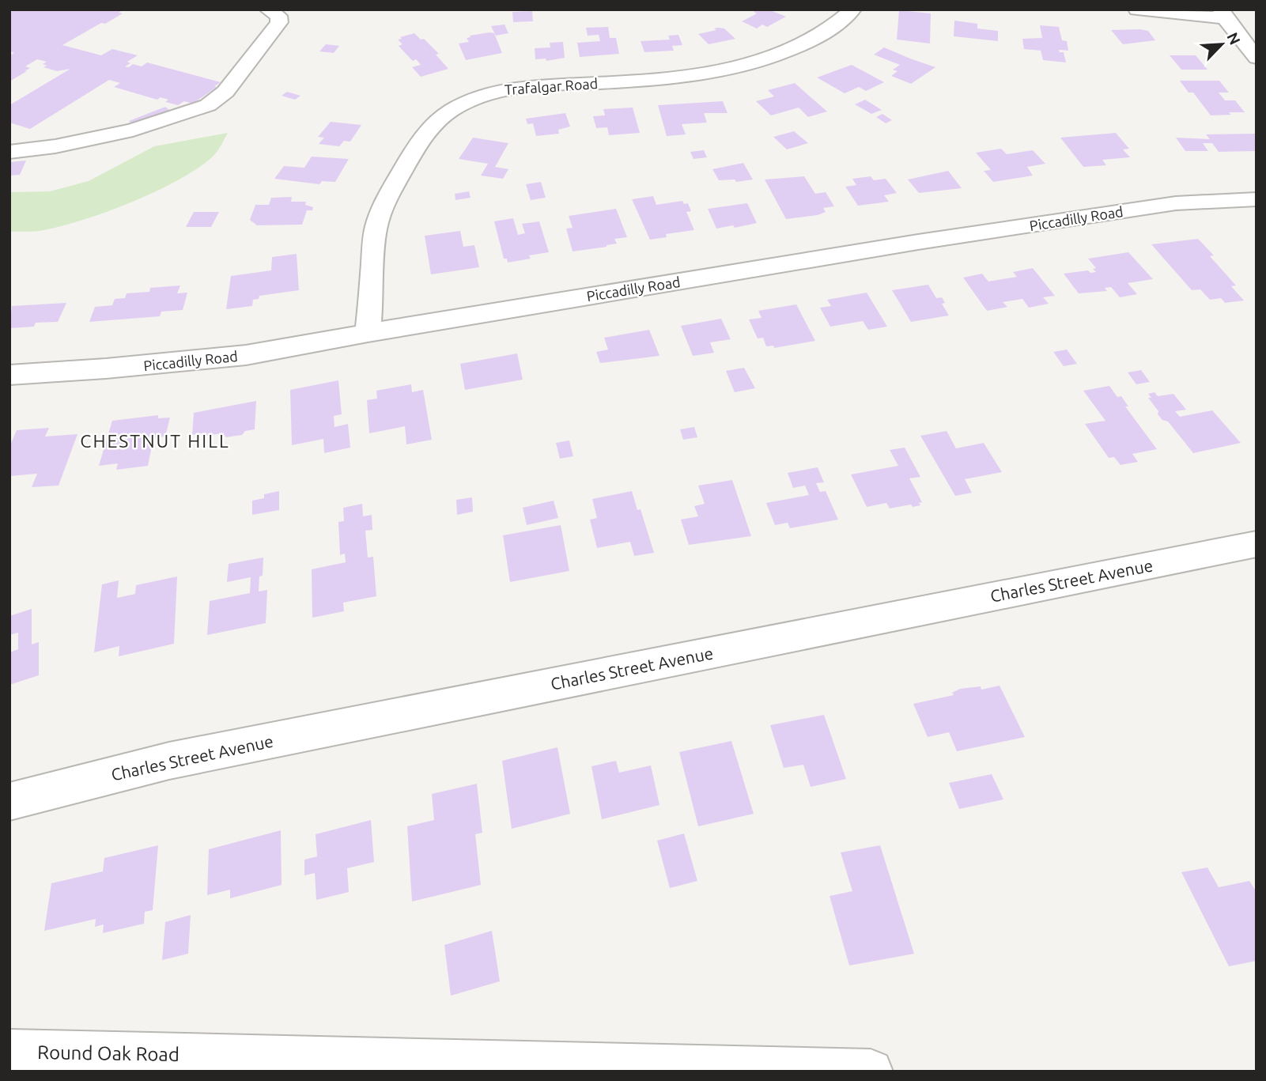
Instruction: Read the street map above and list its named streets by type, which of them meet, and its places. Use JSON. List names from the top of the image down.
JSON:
{
  "streets": {
    "street": [
      "Trafalgar Road",
      "Piccadilly Road",
      "Charles Street Avenue",
      "Round Oak Road"
    ]
  },
  "crossings": [
    ["Trafalgar Road", "Piccadilly Road"]
  ],
  "districts": ["CHESTNUT HILL"],
  "north": "top right"
}
